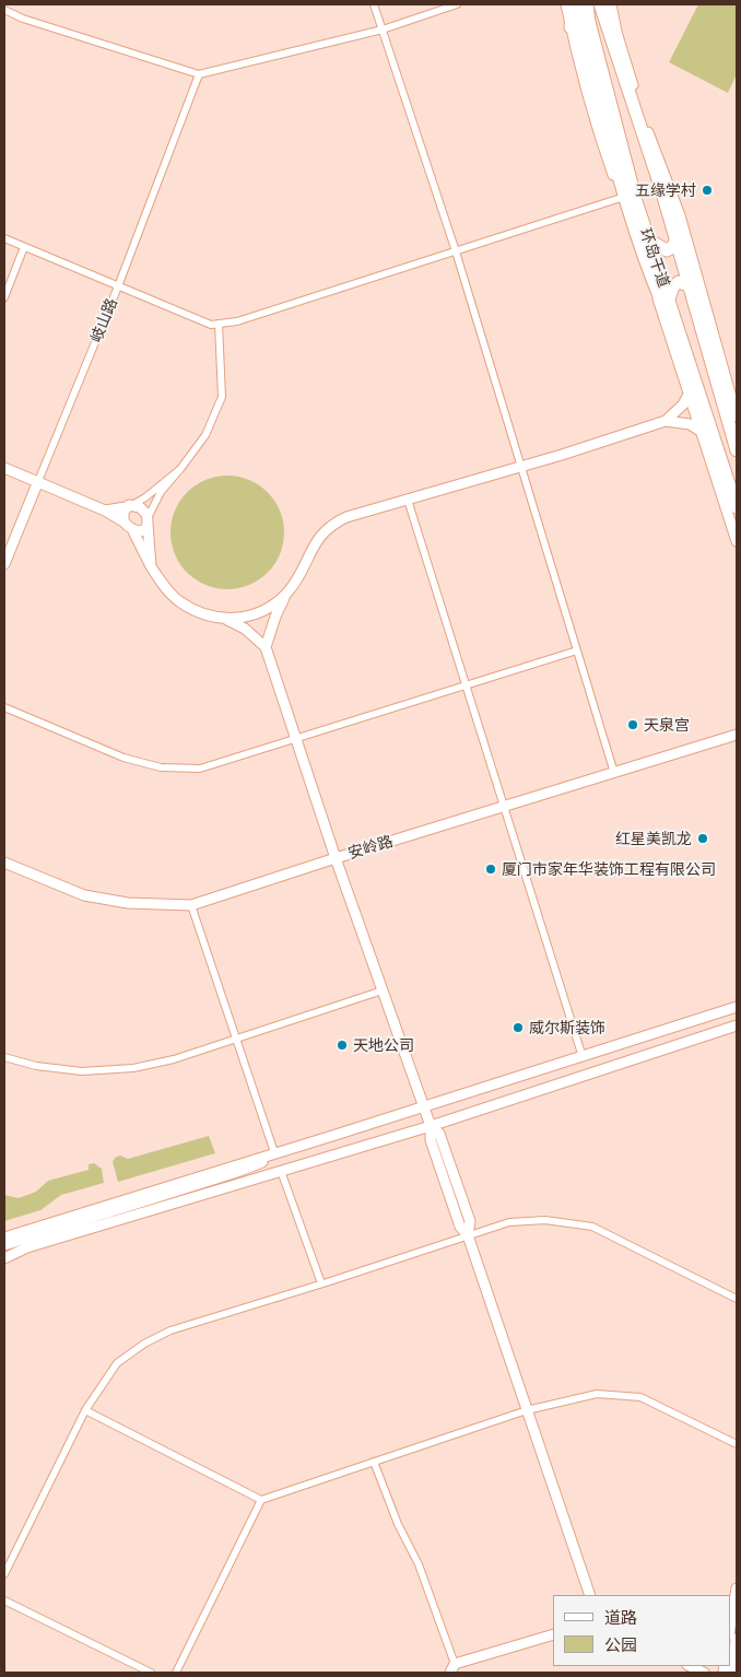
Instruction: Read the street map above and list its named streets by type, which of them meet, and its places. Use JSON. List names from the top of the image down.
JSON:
{
  "streets": {
    "highway": ["环岛干道"],
    "main road": ["岐山路", "安岭路"]
  },
  "places": [
    "五缘学村",
    "天泉宫",
    "红星美凯龙",
    "厦门市家年华装饰工程有限公司",
    "威尔斯装饰",
    "天地公司"
  ],
  "legend": ["道路", "公园"]
}
